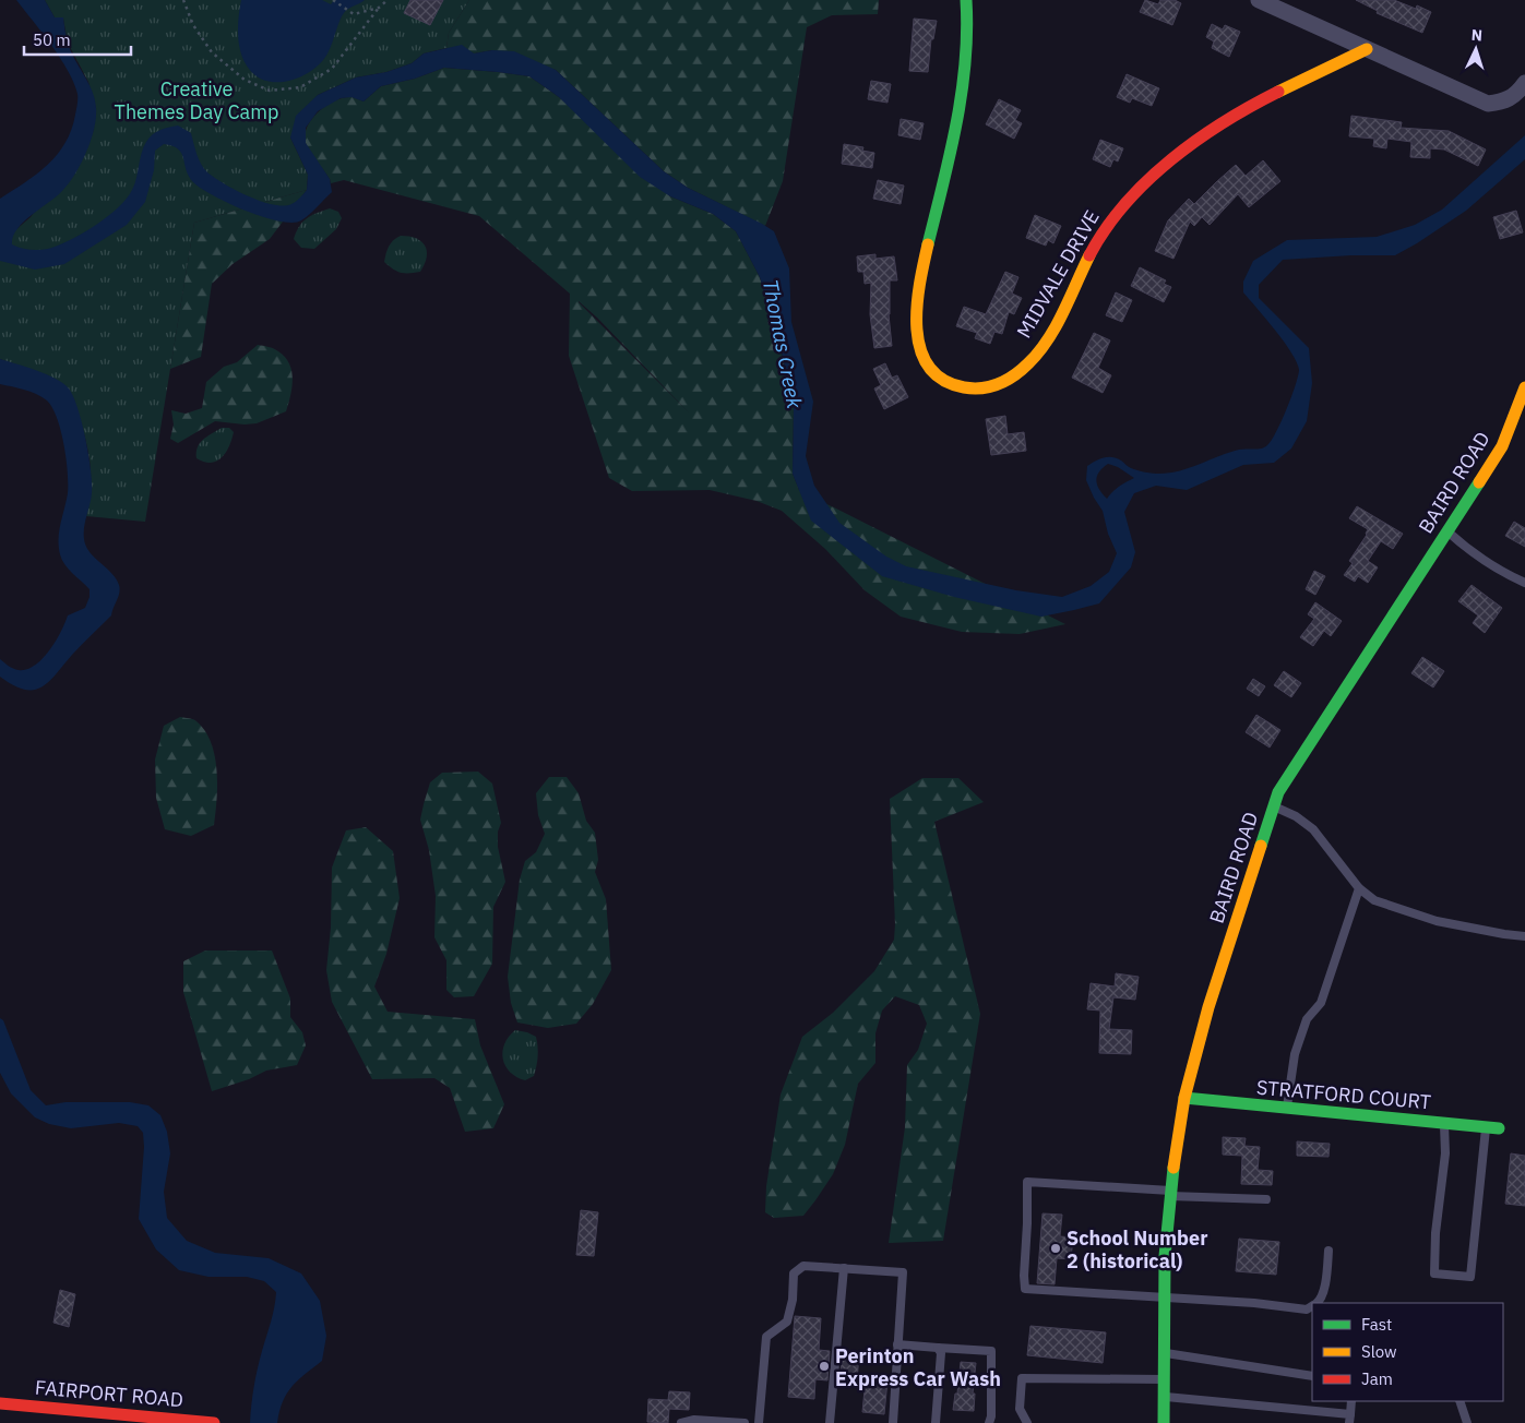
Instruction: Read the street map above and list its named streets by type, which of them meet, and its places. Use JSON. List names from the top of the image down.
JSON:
{
  "streets": {
    "street": [
      "MIDVALE DRIVE",
      "BAIRD ROAD",
      "STRATFORD COURT",
      "FAIRPORT ROAD"
    ]
  },
  "crossings": [
    ["BAIRD ROAD", "STRATFORD COURT"]
  ],
  "water": ["Thomas Creek"],
  "parks": ["Creative Themes Day Camp"],
  "places": ["School Number 2 (historical)", "Perinton Express Car Wash"],
  "legend": ["Fast", "Slow", "Jam"],
  "scale_bar": "50 m",
  "north": "top"
}
